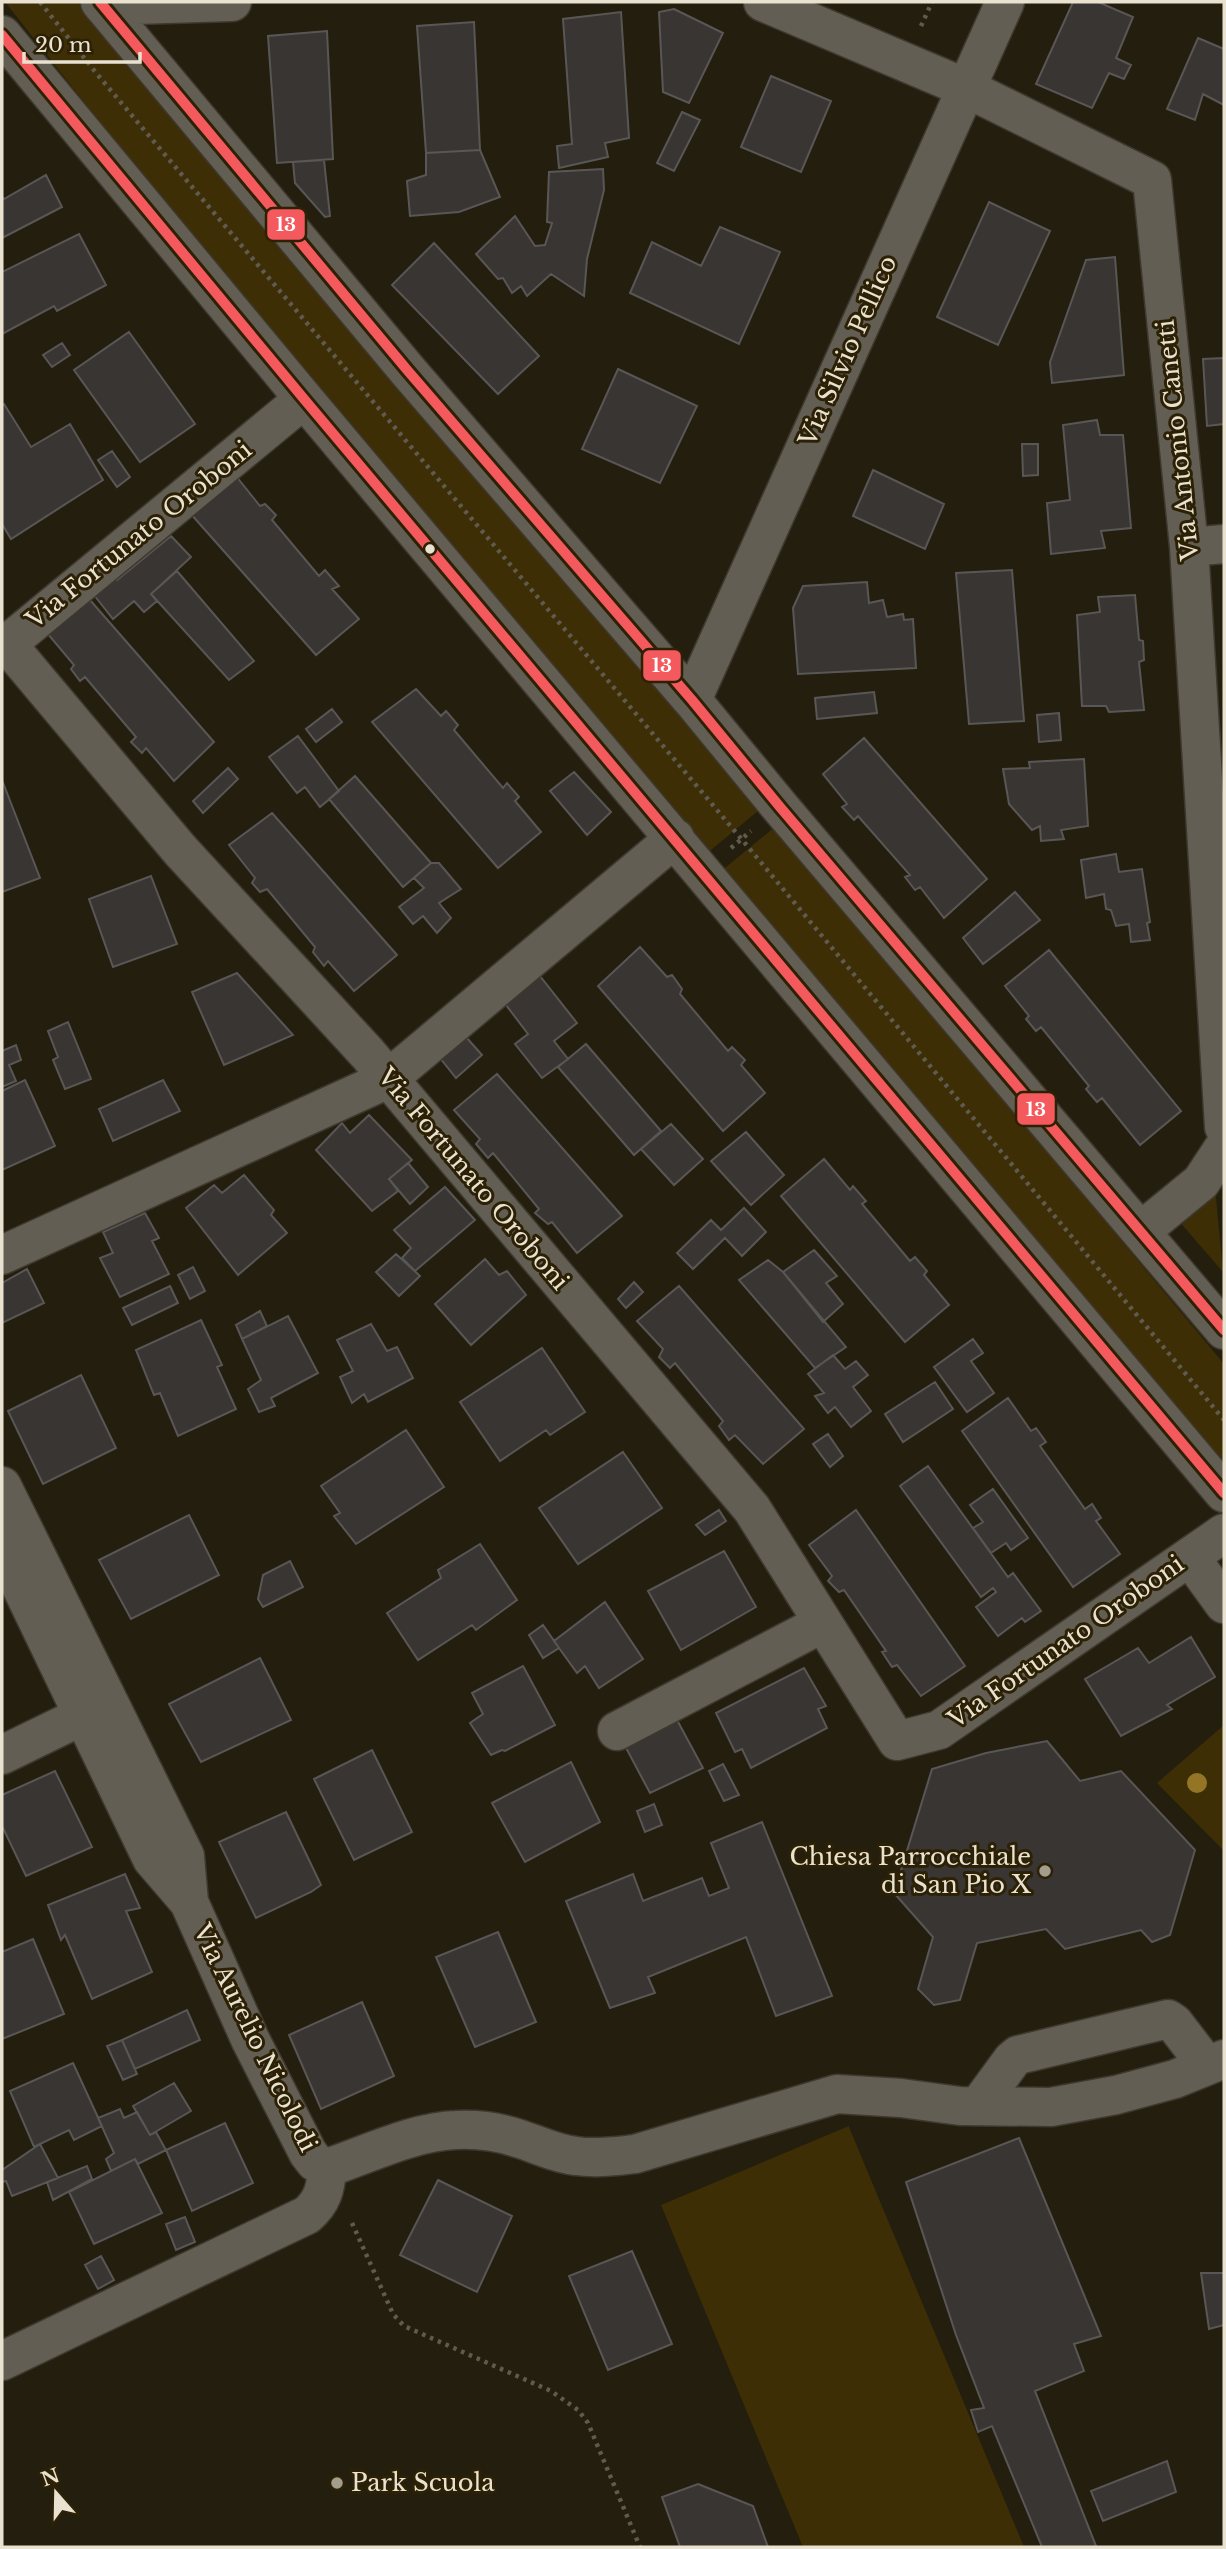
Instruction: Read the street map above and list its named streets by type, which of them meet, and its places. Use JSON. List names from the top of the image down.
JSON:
{
  "streets": {
    "street": [
      "Via Silvio Pellico",
      "Via Antonio Canetti",
      "Via Fortunato Oroboni",
      "Via Aurelio Nicolodi"
    ]
  },
  "crossings": [
    ["Via Silvio Pellico", "Via Antonio Canetti"]
  ],
  "places": ["Chiesa Parrocchiale di San Pio X", "Park Scuola"],
  "lines": ["transit line 13"],
  "scale_bar": "20 m",
  "north": "top"
}
